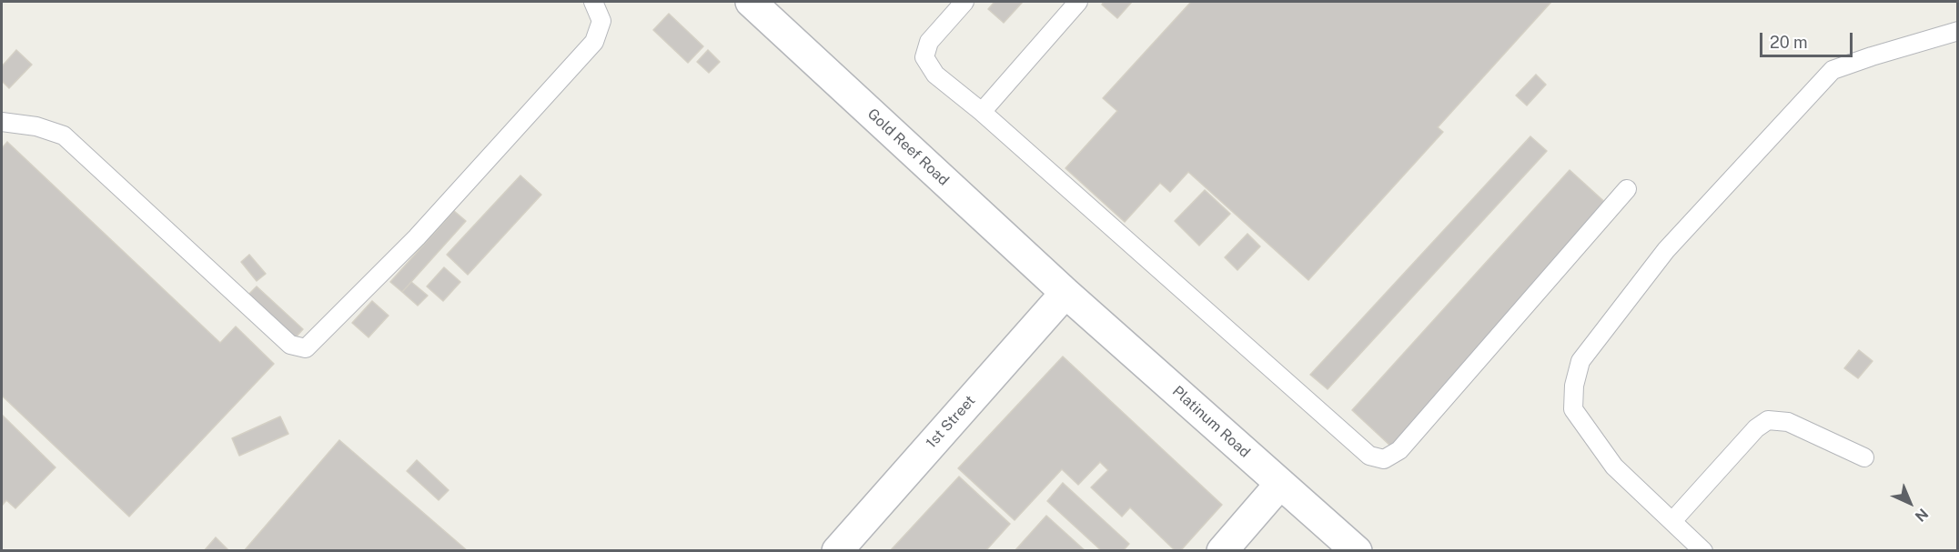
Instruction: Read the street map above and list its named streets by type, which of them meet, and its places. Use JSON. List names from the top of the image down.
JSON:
{
  "streets": {
    "street": ["Gold Reef Road", "1st Street", "Platinum Road"]
  },
  "crossings": [
    ["Gold Reef Road", "1st Street"],
    ["Gold Reef Road", "Platinum Road"],
    ["1st Street", "Platinum Road"]
  ],
  "scale_bar": "20 m",
  "north": "bottom right"
}
